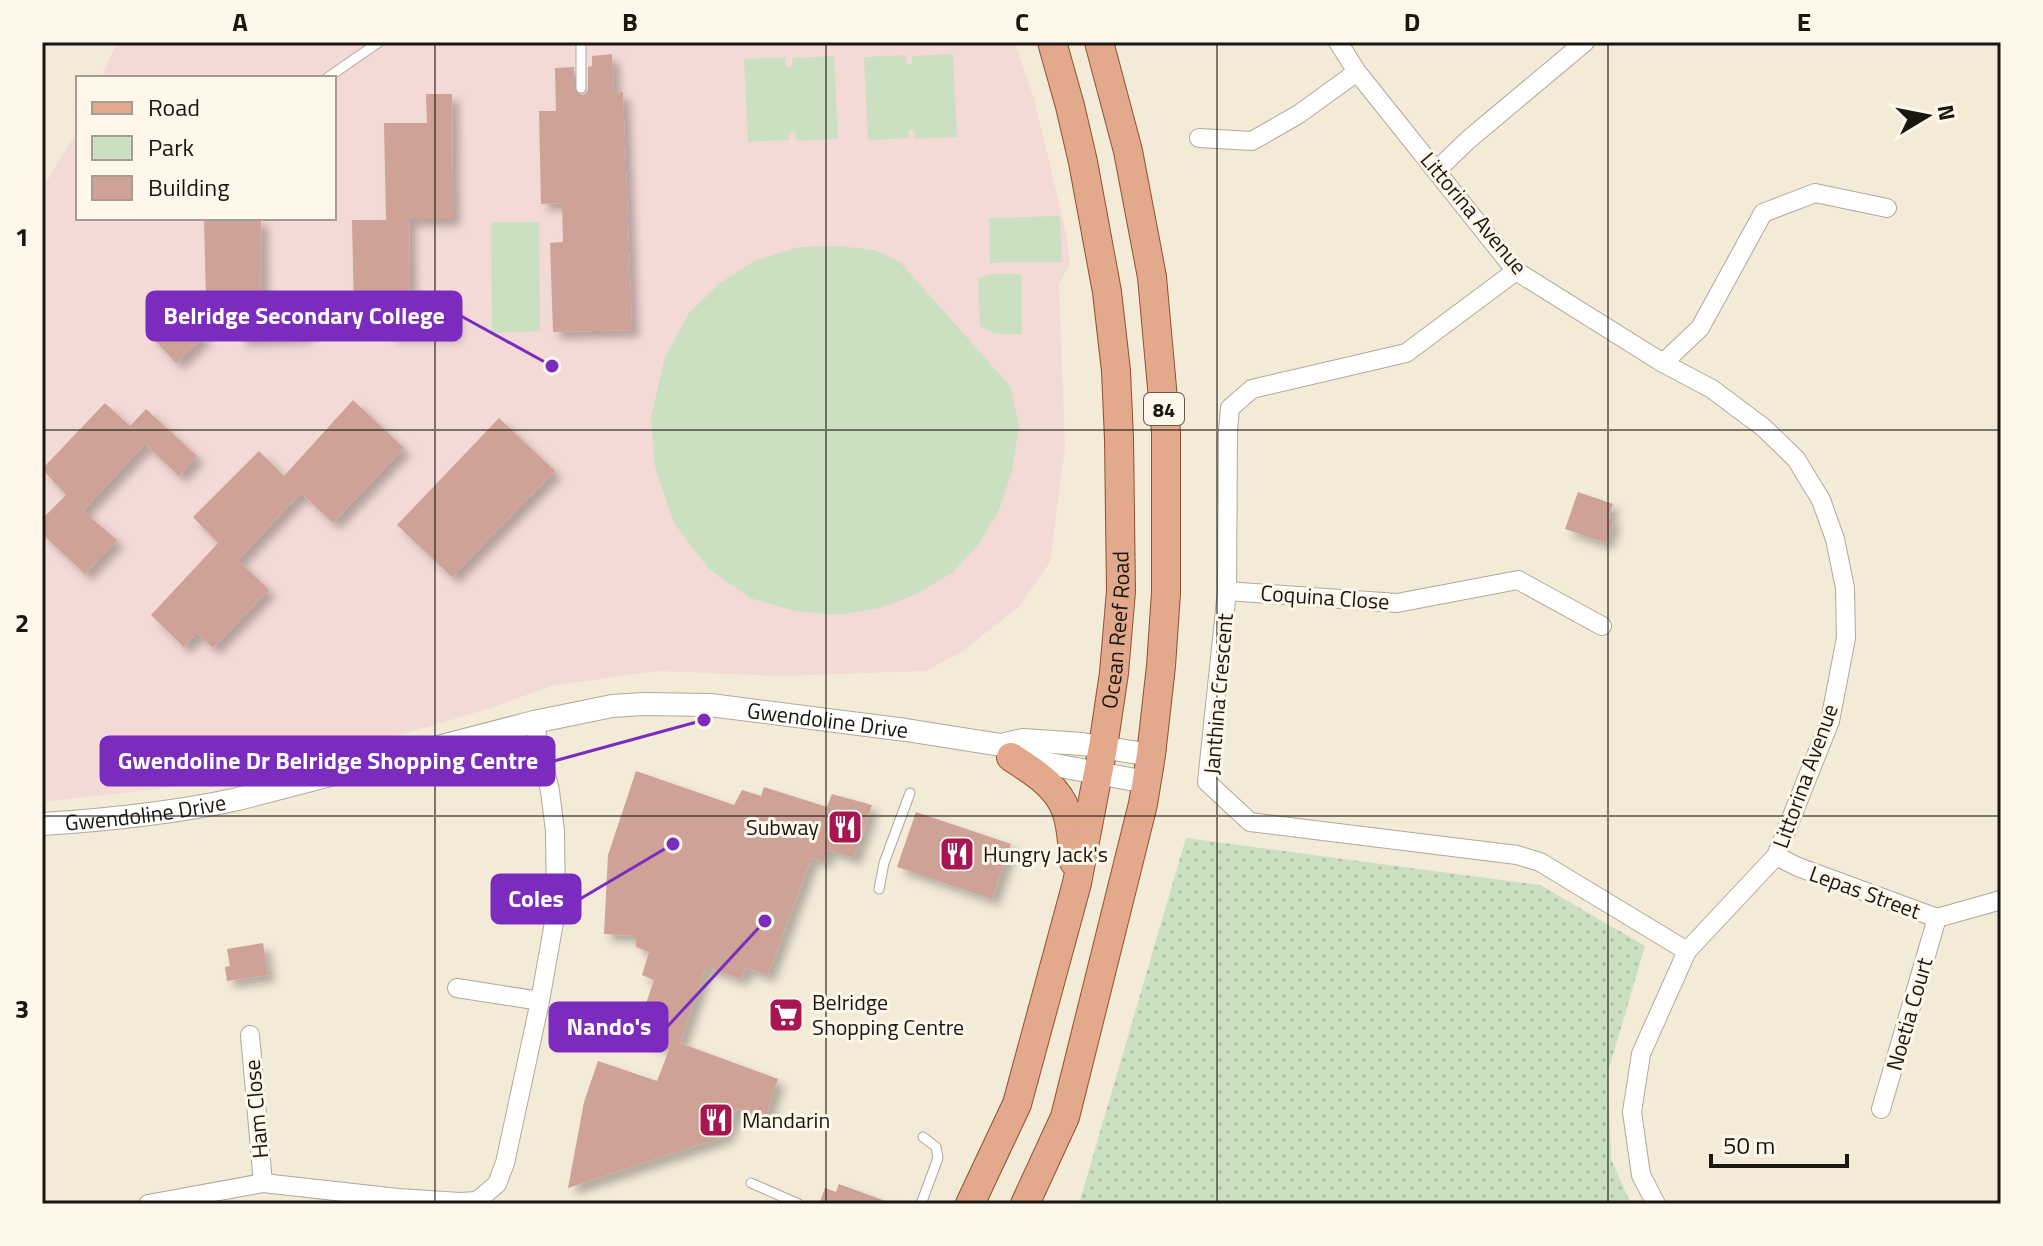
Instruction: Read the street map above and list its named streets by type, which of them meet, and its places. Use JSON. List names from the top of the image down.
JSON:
{
  "streets": {
    "main road": ["84", "Ocean Reef Road"],
    "street": [
      "Littorina Avenue",
      "Coquina Close",
      "Janthina Crescent",
      "Gwendoline Drive",
      "Lepas Street",
      "Noetia Court",
      "Ham Close"
    ]
  },
  "crossings": [
    ["Littorina Avenue", "Janthina Crescent"],
    ["Littorina Avenue", "Lepas Street"],
    ["84", "Gwendoline Drive"],
    ["Coquina Close", "Janthina Crescent"],
    ["Ocean Reef Road", "Gwendoline Drive"],
    ["Lepas Street", "Noetia Court"]
  ],
  "places": {
    "other": [
      "Belridge Secondary College",
      "Gwendoline Dr Belridge Shopping Centre",
      "Coles",
      "Nando's"
    ],
    "restaurant": ["Subway", "Hungry Jack's", "Mandarin"],
    "supermarket": ["Belridge Shopping Centre"]
  },
  "legend": ["Road", "Park", "Building"],
  "scale_bar": "50 m",
  "north": "right",
  "grid": {
    "columns": [
      "A",
      "B",
      "C",
      "D",
      "E"
    ],
    "rows": ["1", "2", "3"]
  }
}
